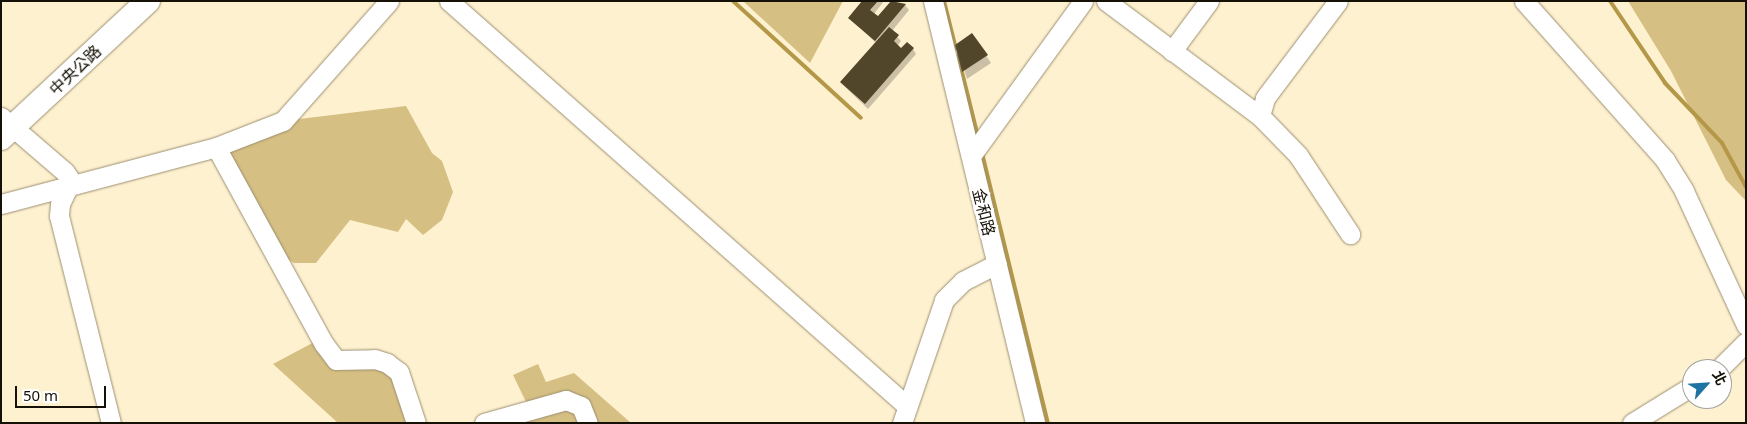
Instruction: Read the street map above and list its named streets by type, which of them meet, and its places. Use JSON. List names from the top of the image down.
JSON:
{
  "streets": {
    "main road": ["中央公路"],
    "street": ["金和路"]
  },
  "scale_bar": "50 m",
  "north": "top right"
}
